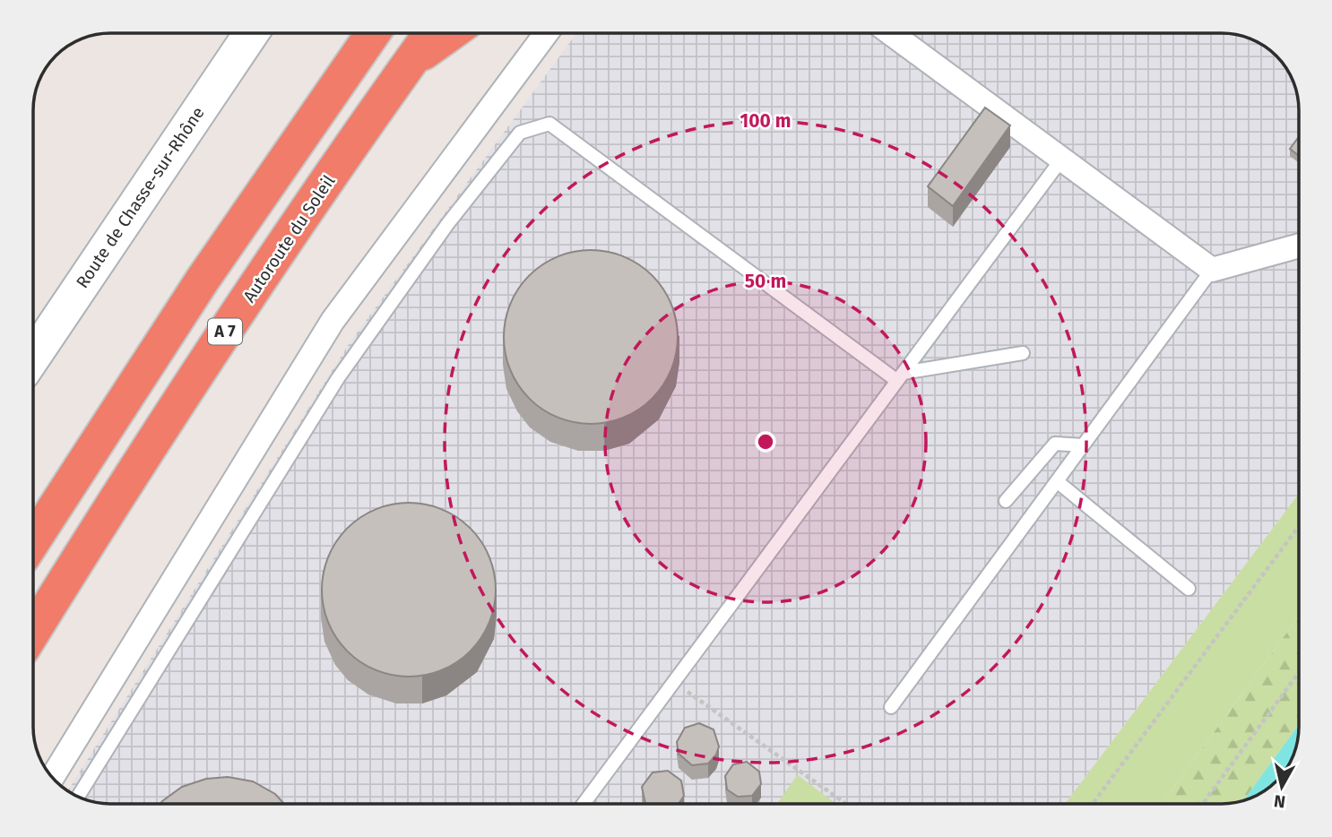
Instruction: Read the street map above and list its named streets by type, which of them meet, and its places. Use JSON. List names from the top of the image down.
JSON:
{
  "streets": {
    "highway": ["Autoroute du Soleil", "A 7"],
    "main road": ["Route de Chasse-sur-Rhône"]
  },
  "north": "bottom",
  "rings": ["100 m", "50 m"]
}
